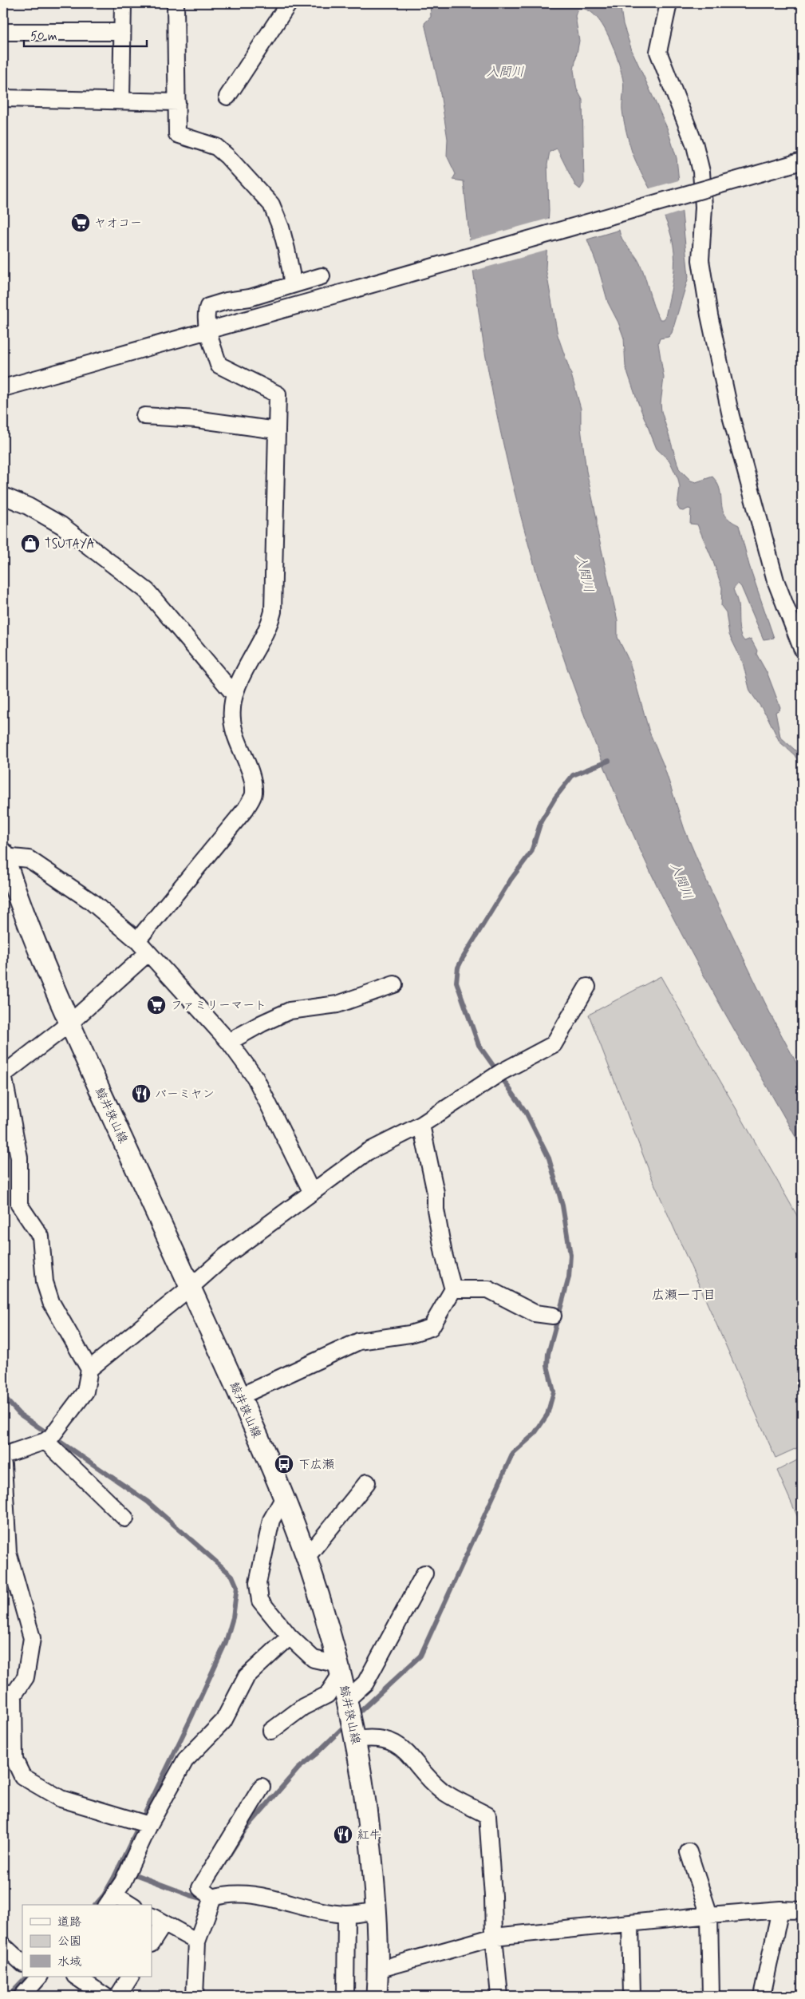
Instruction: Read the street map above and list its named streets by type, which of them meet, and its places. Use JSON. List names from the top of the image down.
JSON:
{
  "streets": {
    "main road": ["鯨井狭山線"]
  },
  "districts": ["広瀬一丁目"],
  "water": ["入間川"],
  "places": {
    "supermarket": ["ヤオコー", "ファミリーマート"],
    "shop": ["TSUTAYA"],
    "restaurant": ["バーミヤン", "紅牛"],
    "bus stop": ["下広瀬"]
  },
  "legend": ["道路", "公園", "水域"],
  "scale_bar": "50 m"
}
